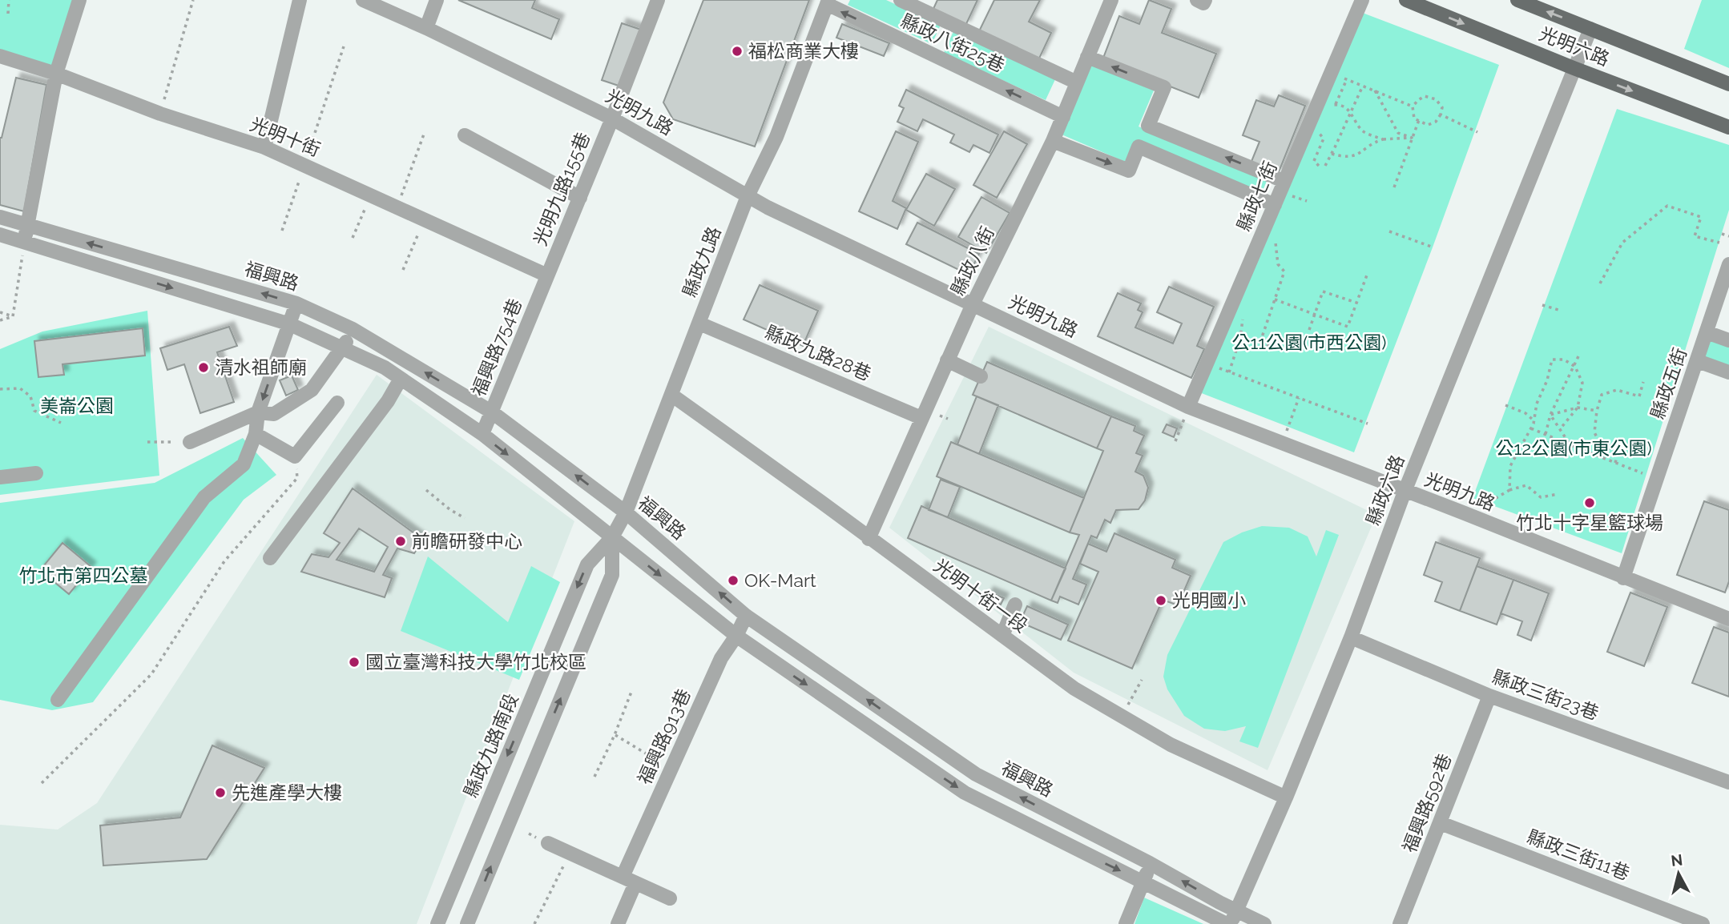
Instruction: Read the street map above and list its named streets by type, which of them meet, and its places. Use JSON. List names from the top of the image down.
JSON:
{
  "streets": {
    "main road": ["光明六路"],
    "street": [
      "縣政八街25巷",
      "光明九路",
      "光明十街",
      "光明九路155巷",
      "縣政七街",
      "縣政八街",
      "縣政九路",
      "福興路",
      "福興路754巷",
      "縣政九路28巷",
      "縣政五街",
      "縣政六路",
      "光明十街一段",
      "縣政三街23巷",
      "福興路913巷",
      "縣政九路南段",
      "福興路592巷",
      "縣政三街11巷"
    ]
  },
  "crossings": [
    ["縣政八街25巷", "縣政八街"],
    ["縣政八街25巷", "縣政九路"],
    ["光明六路", "縣政六路"],
    ["光明九路", "光明九路155巷"],
    ["光明九路", "縣政七街"],
    ["光明九路", "縣政八街"],
    ["光明九路", "縣政九路"],
    ["光明九路", "縣政五街"],
    ["光明九路", "縣政六路"],
    ["光明十街", "光明九路155巷"],
    ["光明十街", "福興路754巷"],
    ["光明九路155巷", "福興路754巷"],
    ["縣政八街", "縣政九路28巷"],
    ["縣政八街", "光明十街一段"],
    ["縣政九路", "福興路"],
    ["縣政九路", "縣政九路28巷"],
    ["縣政九路", "光明十街一段"],
    ["縣政九路", "縣政九路南段"],
    ["福興路", "福興路754巷"],
    ["福興路", "縣政六路"],
    ["福興路", "福興路913巷"],
    ["縣政六路", "光明十街一段"],
    ["縣政六路", "縣政三街23巷"],
    ["縣政三街23巷", "福興路592巷"],
    ["福興路592巷", "縣政三街11巷"]
  ],
  "parks": [
    "公11公園(市西公園)",
    "美崙公園",
    "公12公園(市東公園)",
    "竹北市第四公墓"
  ],
  "places": [
    "福松商業大樓",
    "清水祖師廟",
    "竹北十字星籃球場",
    "前瞻研發中心",
    "OK-Mart",
    "光明國小",
    "國立臺灣科技大學竹北校區",
    "先進產學大樓"
  ],
  "north": "top"
}
